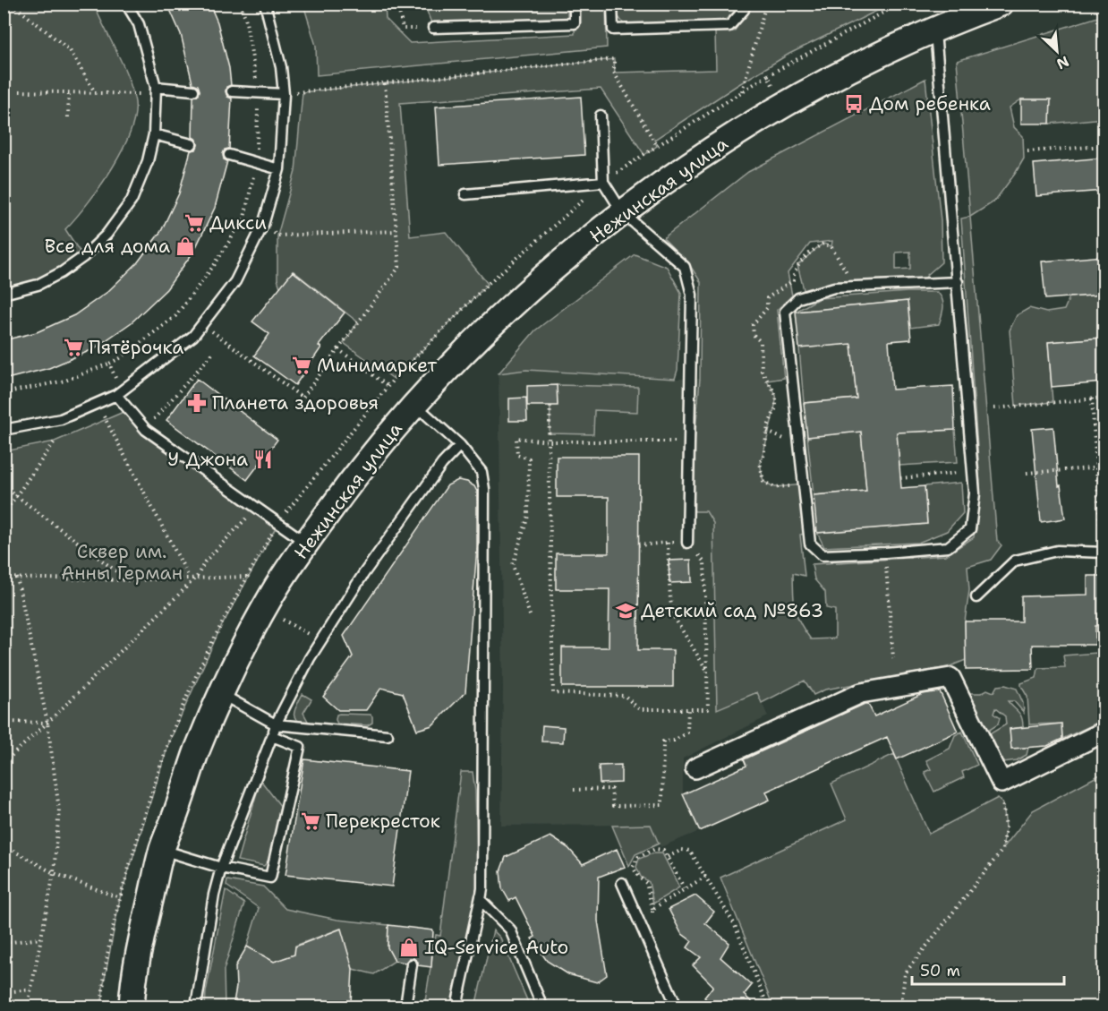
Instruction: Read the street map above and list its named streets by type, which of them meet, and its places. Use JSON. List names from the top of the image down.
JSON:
{
  "streets": {
    "street": ["Нежинская улица"]
  },
  "parks": ["Сквер им. Анны Герман"],
  "places": {
    "bus stop": ["Дом ребенка"],
    "supermarket": [
      "Дикси",
      "Пятёрочка",
      "Минимаркет",
      "Перекресток"
    ],
    "shop": ["Все для дома", "IQ-Service Auto"],
    "pharmacy": ["Планета здоровья"],
    "restaurant": ["У Джона"],
    "school or university": ["Детский сад №863"]
  },
  "scale_bar": "50 m",
  "north": "bottom right"
}
